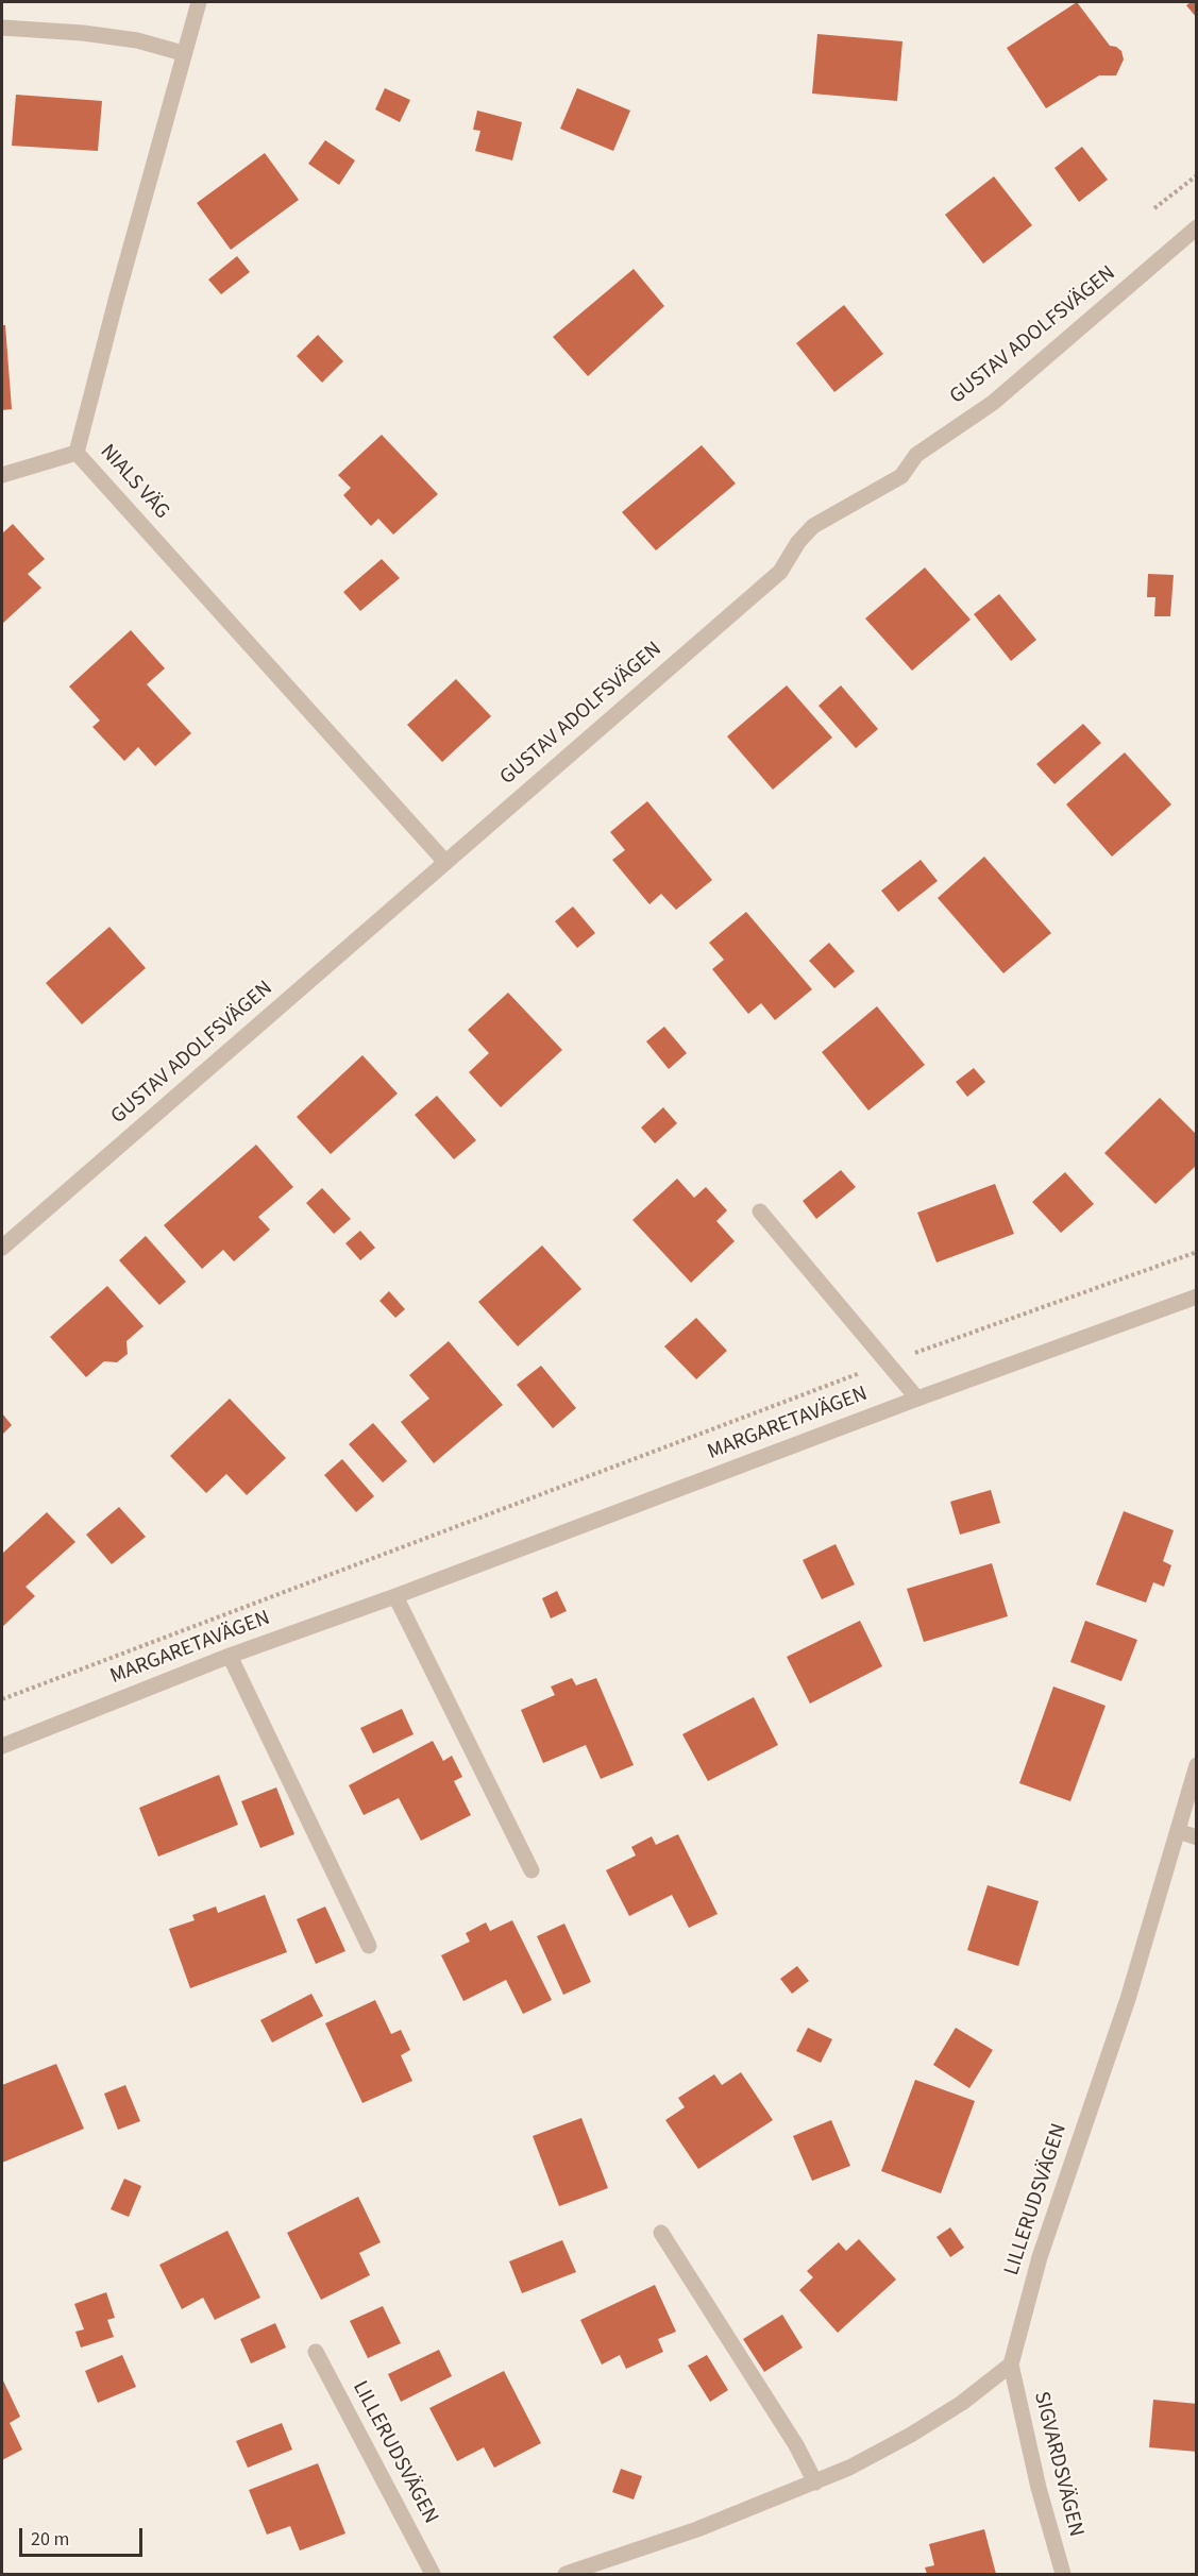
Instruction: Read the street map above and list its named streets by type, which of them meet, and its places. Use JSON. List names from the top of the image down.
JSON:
{
  "streets": {
    "street": [
      "GUSTAV ADOLFSVÄGEN",
      "NIALS VÄG",
      "MARGARETAVÄGEN",
      "LILLERUDSVÄGEN",
      "SIGVARDSVÄGEN"
    ]
  },
  "crossings": [
    ["GUSTAV ADOLFSVÄGEN", "NIALS VÄG"],
    ["LILLERUDSVÄGEN", "SIGVARDSVÄGEN"]
  ],
  "scale_bar": "20 m"
}
